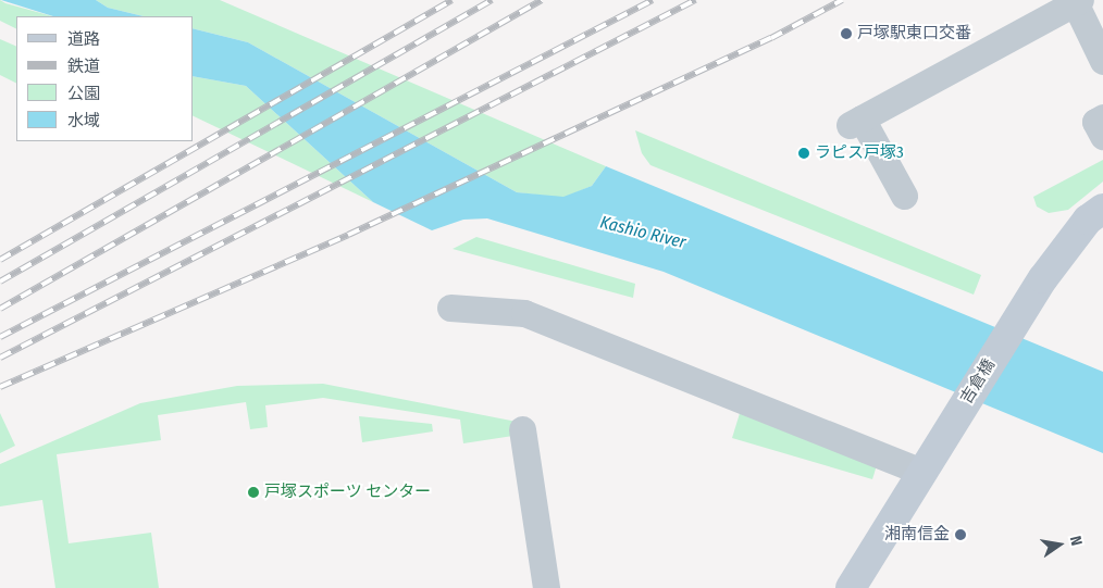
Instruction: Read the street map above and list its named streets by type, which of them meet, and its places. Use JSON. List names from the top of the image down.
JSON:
{
  "streets": {
    "main road": ["吉倉橋"]
  },
  "water": ["Kashio River"],
  "places": [
    "戸塚駅東口交番",
    "ラピス戸塚3",
    "戸塚スポーツ センター",
    "湘南信金"
  ],
  "legend": [
    "道路",
    "鉄道",
    "公園",
    "水域"
  ],
  "north": "right"
}
